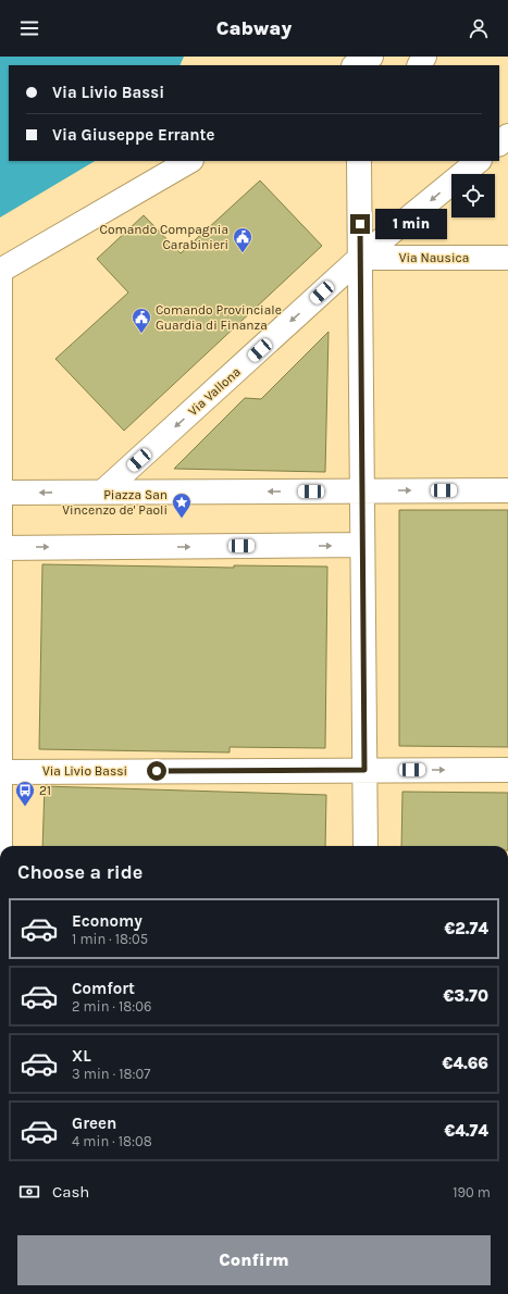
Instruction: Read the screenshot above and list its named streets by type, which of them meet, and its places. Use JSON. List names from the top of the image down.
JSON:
{
  "streets": {
    "street": ["Via Nausica", "Via Vallona", "Via Livio Bassi"]
  },
  "crossings": [
    ["Via Nausica", "Via Vallona"]
  ],
  "one_way": ["Via Vallona"],
  "places": {
    "public building": ["Comando Compagnia Carabinieri", "Comando Provinciale Guardia di Finanza"],
    "place": ["Piazza San Vincenzo de' Paoli"],
    "bus stop": ["21"]
  },
  "page": {
    "header": "Cabway",
    "banner": ["Via Livio Bassi", "Via Giuseppe Errante"],
    "bubble": "1 min",
    "heading": "Choose a ride",
    "list": [
      {
        "name": "Economy",
        "note": "1 min · 18:05",
        "value": "€2.74"
      },
      {
        "name": "Comfort",
        "note": "2 min · 18:06",
        "value": "€3.70"
      },
      {
        "name": "XL",
        "note": "3 min · 18:07",
        "value": "€4.66"
      },
      {
        "name": "Green",
        "note": "4 min · 18:08",
        "value": "€4.74"
      }
    ],
    "pay": ["Cash", "190 m"],
    "buttons": "Confirm"
  }
}
